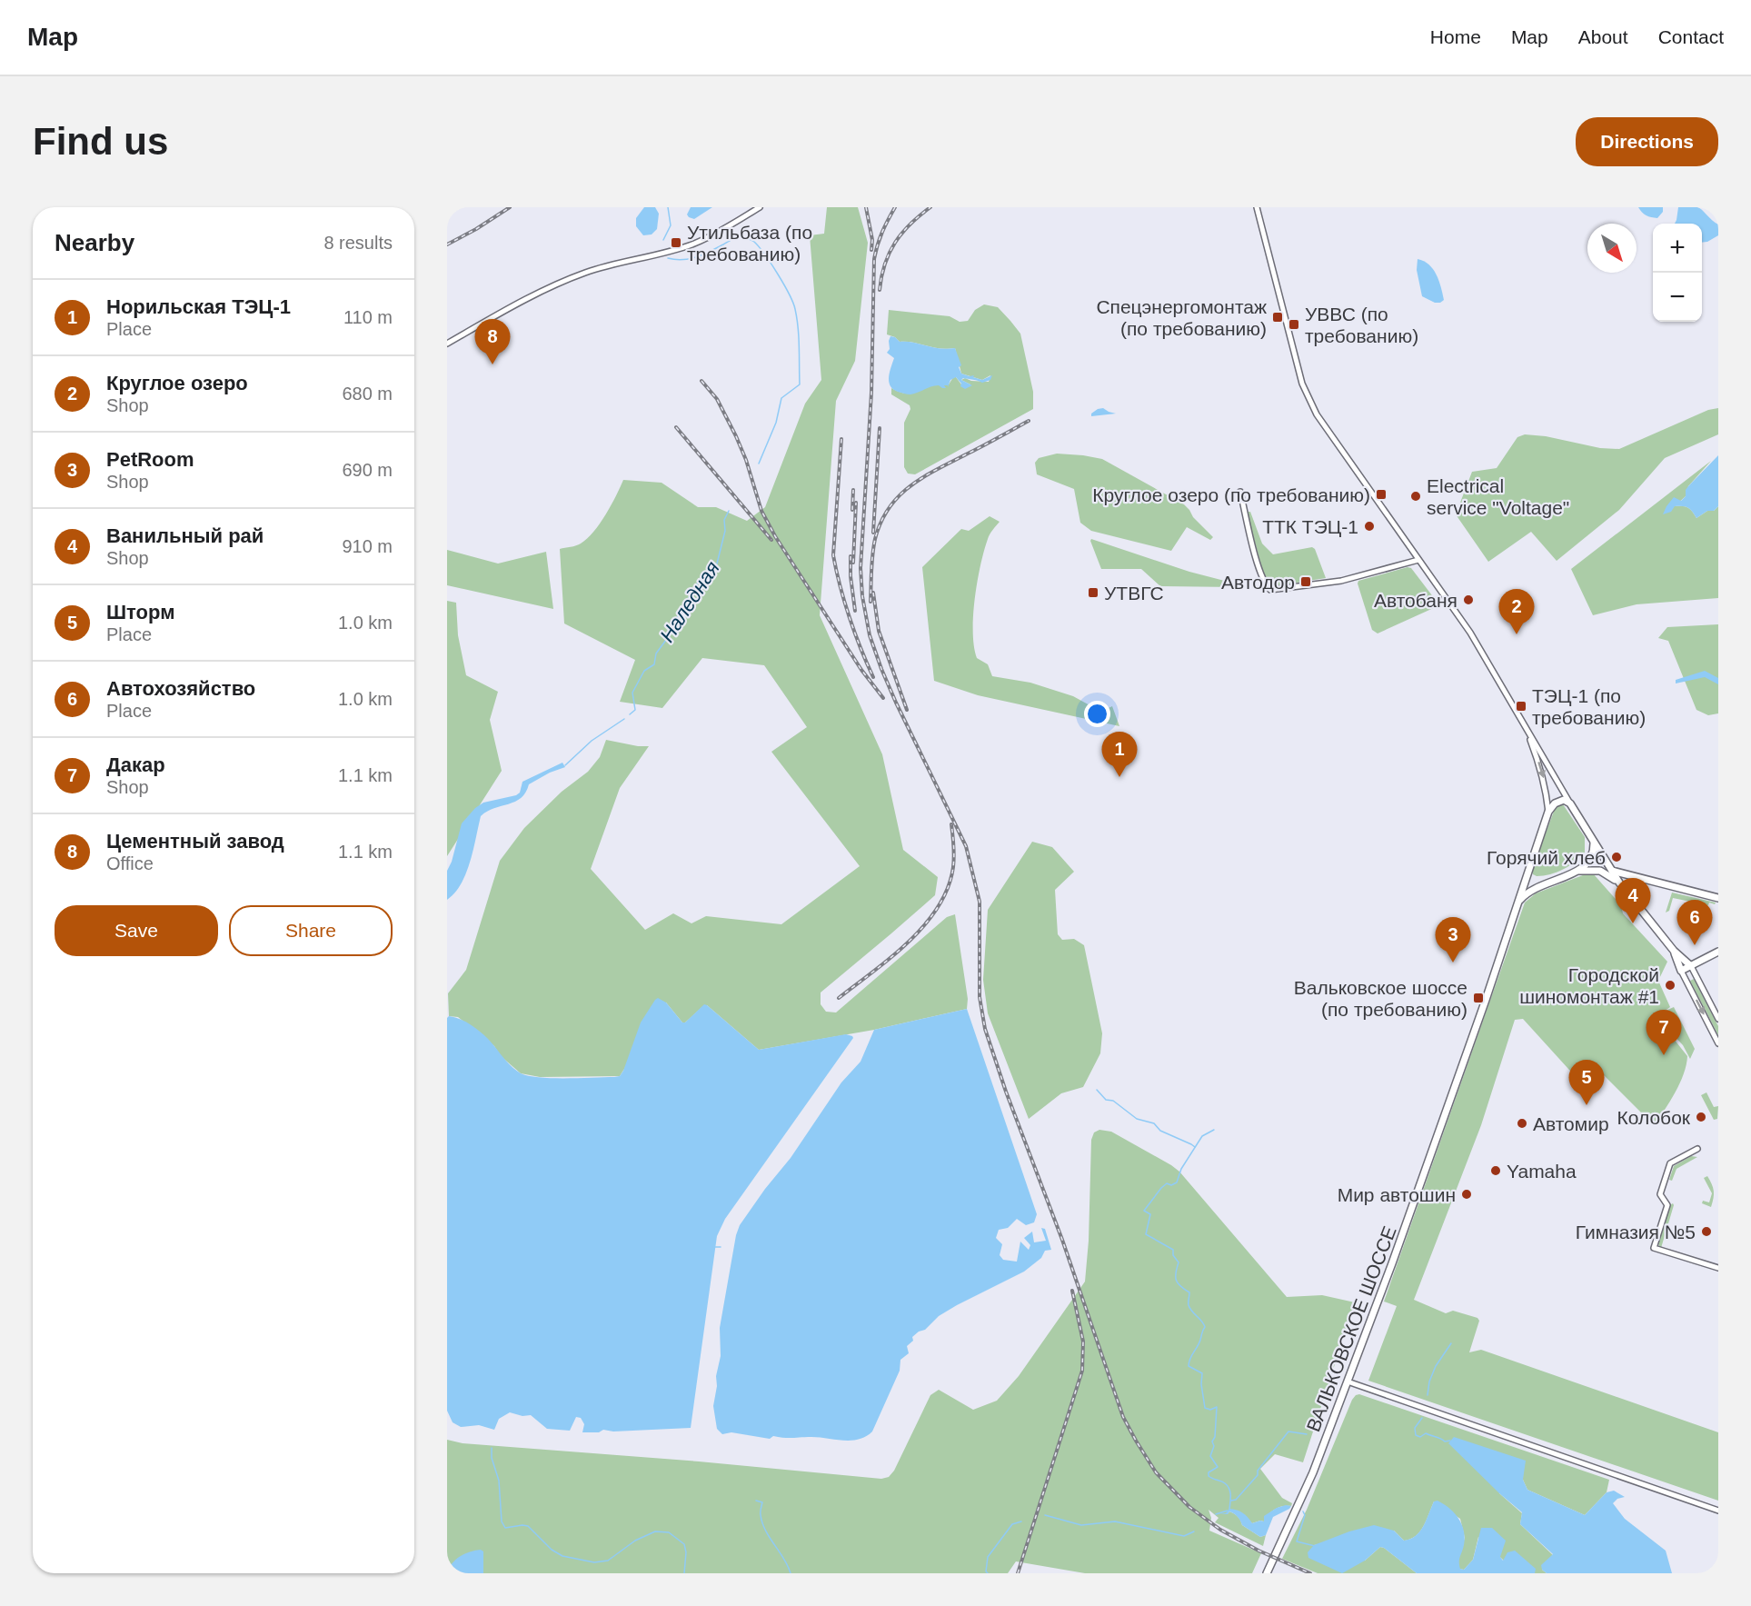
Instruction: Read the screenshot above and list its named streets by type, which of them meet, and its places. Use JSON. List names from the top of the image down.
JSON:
{
  "streets": {
    "main road": ["ВАЛЬКОВСКОЕ ШОССЕ"]
  },
  "water": ["Наледная"],
  "places": {
    "transit": [
      "Утильбаза (по требованию)",
      "Спецэнергомонтаж (по требованию)",
      "УВВС (по требованию)",
      "Круглое озеро (по требованию)",
      "Автодор",
      "УТВГС",
      "ТЭЦ-1 (по требованию)",
      "Вальковское шоссе (по требованию)"
    ],
    "other": [
      "Electrical service \"Voltage\"",
      "ТТК ТЭЦ-1",
      "Автобаня",
      "Горячий хлеб",
      "Городской шиномонтаж #1",
      "Колобок",
      "Автомир",
      "Yamaha",
      "Мир автошин",
      "Гимназия №5"
    ]
  },
  "north": "bottom right",
  "page": {
    "header": "Map",
    "nav": [
      "Home",
      "Map",
      "About",
      "Contact"
    ],
    "buttons": [
      "Directions",
      ["Save", "Share"]
    ],
    "title": "Find us",
    "heading": ["Nearby", "8 results"],
    "map_buttons": ["+", "−"],
    "list": [
      {
        "mark": "1",
        "name": "Норильская ТЭЦ-1",
        "note": "Place",
        "value": "110 m"
      },
      {
        "mark": "2",
        "name": "Круглое озеро",
        "note": "Shop",
        "value": "680 m"
      },
      {
        "mark": "3",
        "name": "PetRoom",
        "note": "Shop",
        "value": "690 m"
      },
      {
        "mark": "4",
        "name": "Ванильный рай",
        "note": "Shop",
        "value": "910 m"
      },
      {
        "mark": "5",
        "name": "Шторм",
        "note": "Place",
        "value": "1.0 km"
      },
      {
        "mark": "6",
        "name": "Автохозяйство",
        "note": "Place",
        "value": "1.0 km"
      },
      {
        "mark": "7",
        "name": "Дакар",
        "note": "Shop",
        "value": "1.1 km"
      },
      {
        "mark": "8",
        "name": "Цементный завод",
        "note": "Office",
        "value": "1.1 km"
      }
    ],
    "pins": [
      "8",
      "2",
      "1",
      "4",
      "6",
      "3",
      "7",
      "5"
    ]
  }
}
